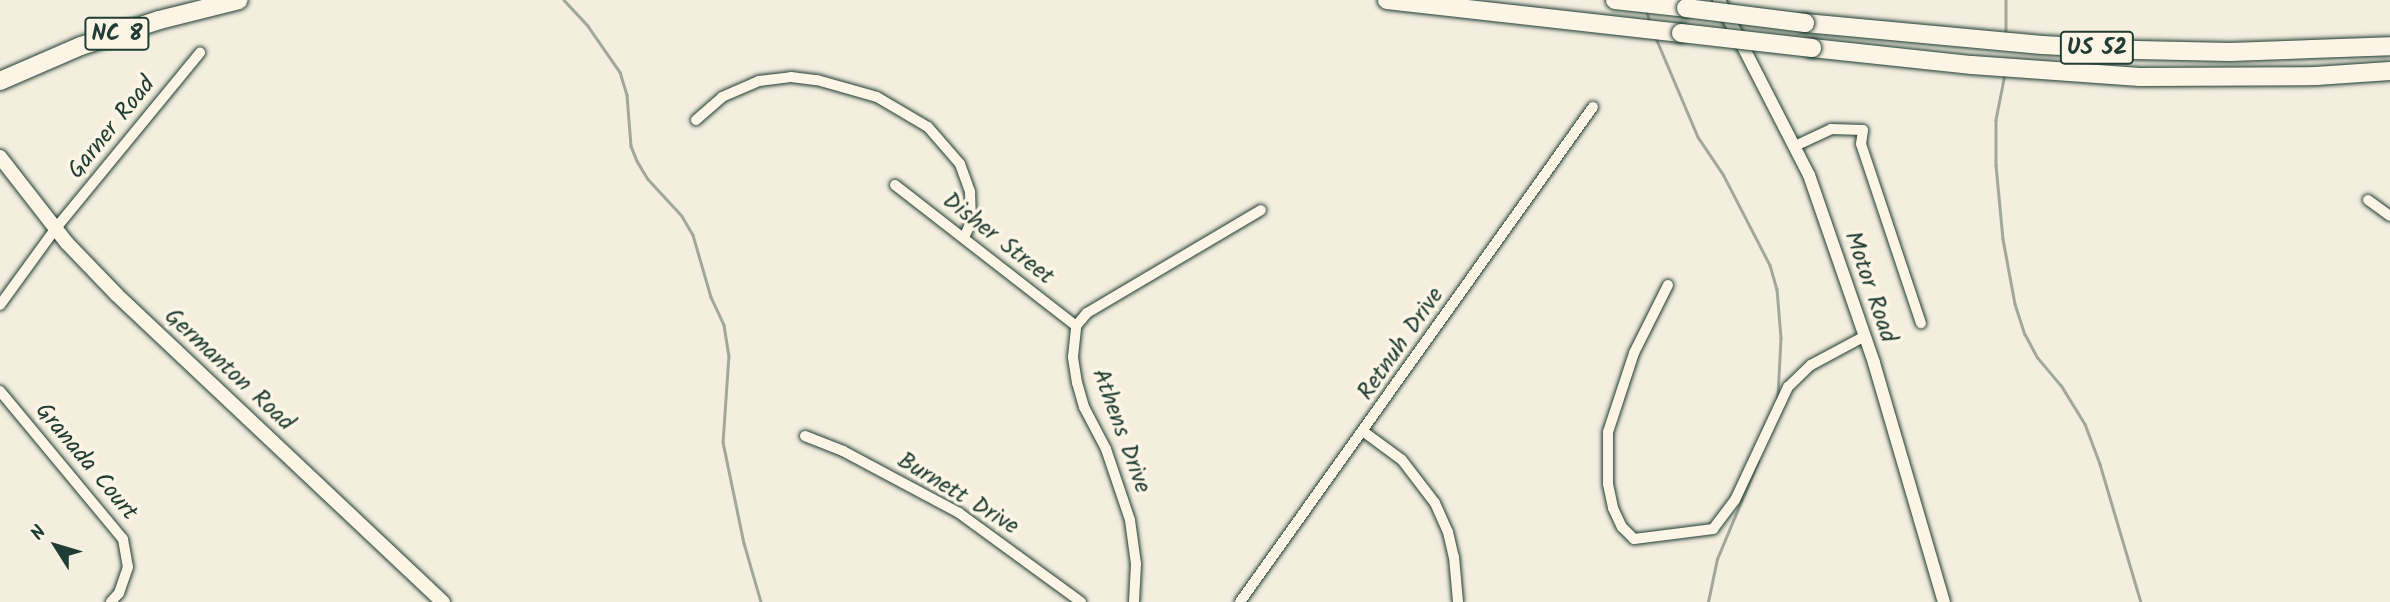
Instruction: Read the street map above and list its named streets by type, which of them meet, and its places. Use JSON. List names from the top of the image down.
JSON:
{
  "streets": {
    "highway": ["NC 8", "US 52"],
    "main road": ["Germanton Road"],
    "street": [
      "Garner Road",
      "Disher Street",
      "Motor Road",
      "Retnuh Drive",
      "Athens Drive",
      "Granada Court",
      "Burnett Drive"
    ]
  },
  "crossings": [
    ["Garner Road", "Germanton Road"],
    ["Disher Street", "Athens Drive"]
  ],
  "north": "top left"
}
